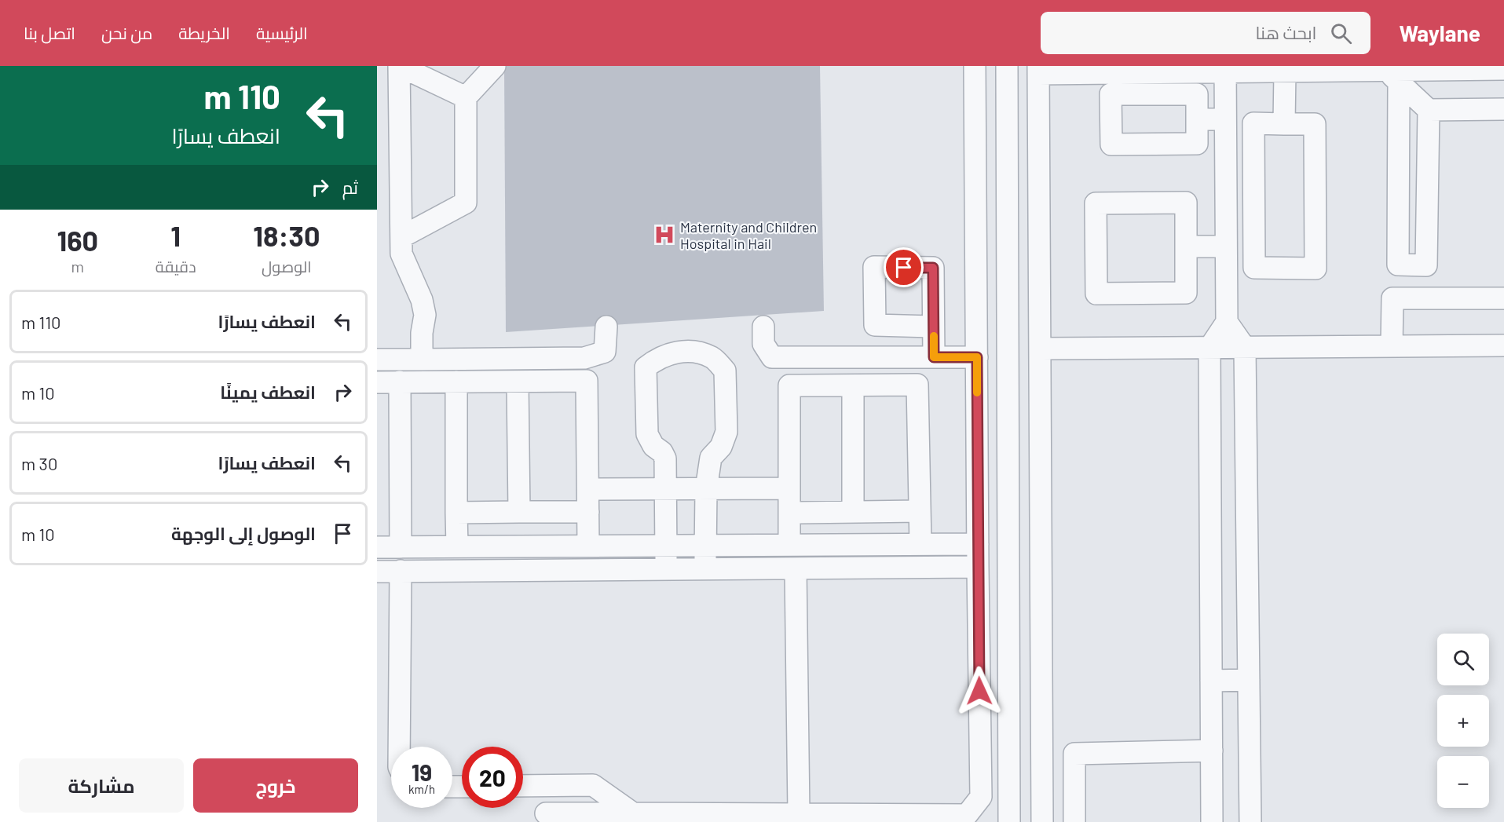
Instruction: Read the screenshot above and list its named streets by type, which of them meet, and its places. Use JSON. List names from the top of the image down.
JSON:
{
  "places": {
    "hospital": ["Maternity and Children Hospital in Hail"]
  },
  "page": {
    "header": "Waylane",
    "search": "ابحث هنا",
    "nav": [
      "الرئيسية",
      "الخريطة",
      "من نحن",
      "اتصل بنا"
    ],
    "turn": ["110 m", "انعطف يسارًا"],
    "then": "ثم",
    "eta": [
      "18:30",
      "الوصول",
      "1",
      "دقيقة",
      "160",
      "m"
    ],
    "list": [
      {
        "name": "انعطف يسارًا",
        "value": "110 m"
      },
      {
        "name": "انعطف يمينًا",
        "value": "10 m"
      },
      {
        "name": "انعطف يسارًا",
        "value": "30 m"
      },
      {
        "name": "الوصول إلى الوجهة",
        "value": "10 m"
      }
    ],
    "map_buttons": ["+", "−"],
    "speed": "19 km/h",
    "limit": "20",
    "buttons": ["خروج", "مشاركة"]
  }
}
